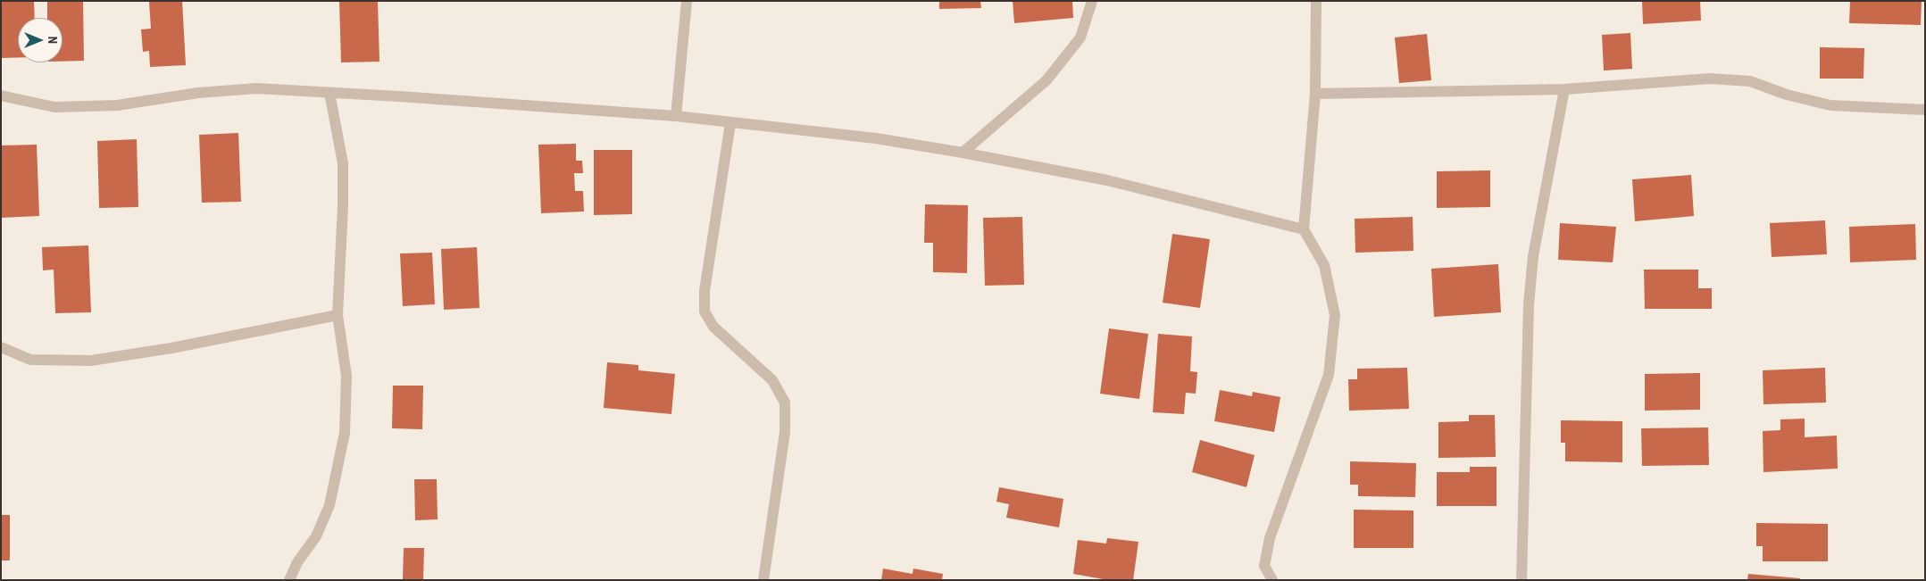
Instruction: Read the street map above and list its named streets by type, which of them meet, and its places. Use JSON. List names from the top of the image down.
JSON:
{
  "north": "right"
}
